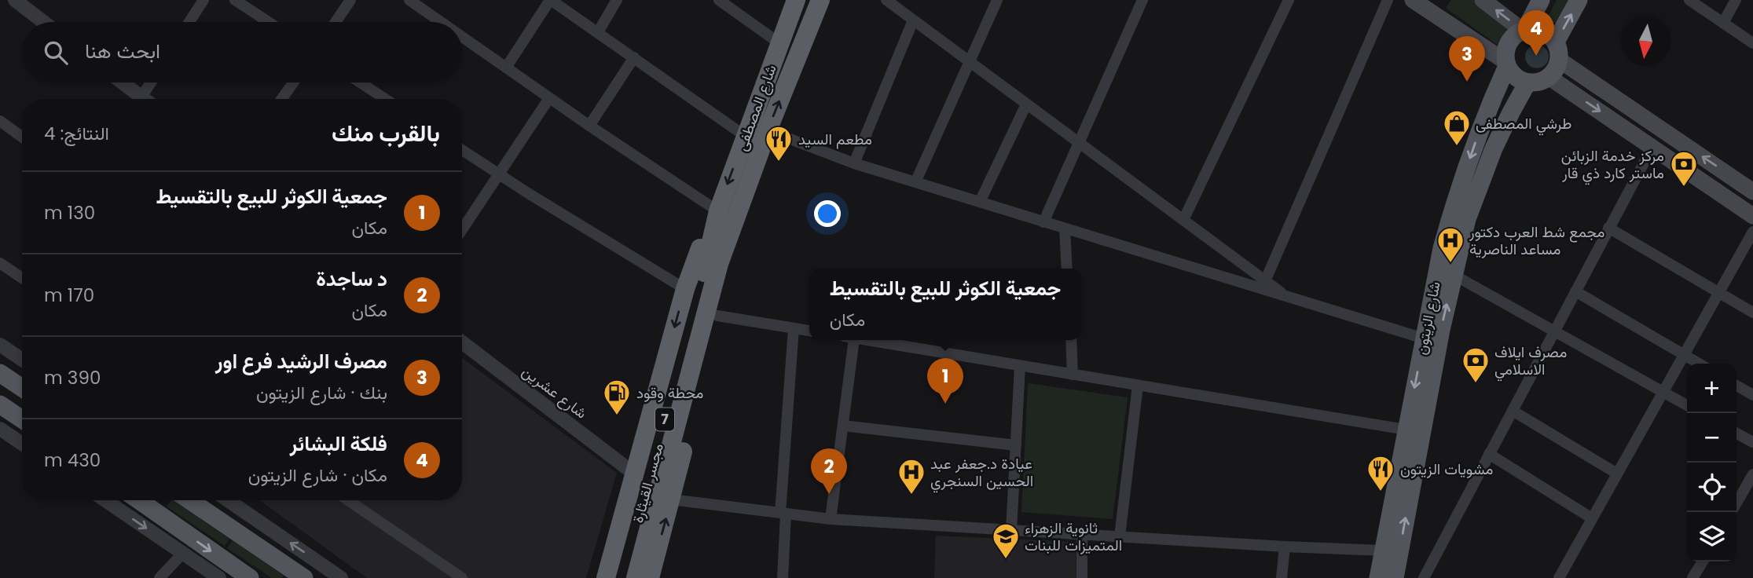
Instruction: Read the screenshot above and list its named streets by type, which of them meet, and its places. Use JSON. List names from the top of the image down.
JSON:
{
  "streets": {
    "highway": ["شارع المصطفى", "7", "مجسر القيثارة"],
    "main road": ["شارع الزيتون"],
    "street": ["شارع عشرين"]
  },
  "crossings": [
    ["شارع المصطفى", "7"],
    ["7", "مجسر القيثارة"]
  ],
  "places": {
    "shop": ["طرشي المصطفى"],
    "restaurant": ["مطعم السيد", "مشويات الزيتون"],
    "bank": ["مركز خدمة الزبائن ماستر كارد ذي قار", "مصرف ايلاف الاسلامي"],
    "hospital": ["مجمع شط العرب دكتور مساعد الناصرية", "عيادة د.جعفر عبد الحسين السنجري"],
    "fuel station": ["محطة وقود"],
    "school or university": ["ثانوية الزهراء المتميزات للبنات"]
  },
  "north": "bottom",
  "page": {
    "pins": [
      "4",
      "3",
      "1",
      "2"
    ],
    "search": "ابحث هنا",
    "heading": ["بالقرب منك", "النتائج: 4"],
    "list": [
      {
        "mark": "1",
        "name": "جمعية الكوثر للبيع بالتقسيط",
        "note": "مكان",
        "value": "130 m"
      },
      {
        "mark": "2",
        "name": "د ساجدة",
        "note": "مكان",
        "value": "170 m"
      },
      {
        "mark": "3",
        "name": "مصرف الرشيد فرع اور",
        "note": "بنك · شارع الزيتون",
        "value": "390 m"
      },
      {
        "mark": "4",
        "name": "فلكة البشائر",
        "note": "مكان · شارع الزيتون",
        "value": "430 m"
      }
    ],
    "popup": ["جمعية الكوثر للبيع بالتقسيط", "مكان"],
    "map_buttons": ["+", "−"]
  }
}
